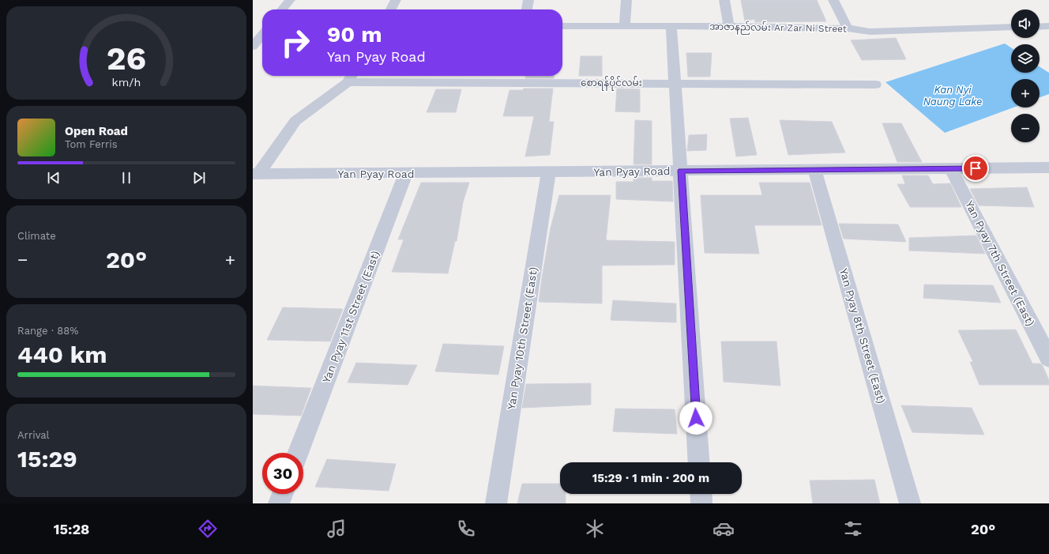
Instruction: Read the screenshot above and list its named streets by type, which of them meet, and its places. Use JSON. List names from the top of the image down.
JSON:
{
  "streets": {
    "street": [
      "အာဇာနည်လမ်း Ar Zar Ni Street",
      "စောရန်ပိုင်လမ်း",
      "Yan Pyay Road",
      "Yan Pyay 7th Street (East)",
      "Yan Pyay 11st Street (East)",
      "Yan Pyay 8th Street (East)",
      "Yan Pyay 10th Street (East)"
    ]
  },
  "crossings": [
    ["Yan Pyay Road", "Yan Pyay 7th Street (East)"],
    ["Yan Pyay Road", "Yan Pyay 11st Street (East)"],
    ["Yan Pyay Road", "Yan Pyay 8th Street (East)"],
    ["Yan Pyay Road", "Yan Pyay 10th Street (East)"]
  ],
  "water": ["Kan Nyi Naung Lake"],
  "page": {
    "map_buttons": ["+", "−"],
    "turn": ["90 m", "Yan Pyay Road"],
    "song": ["Open Road", "Tom Ferris"],
    "tile": [
      "Climate",
      ["Range · 88%", "440 km"],
      ["Arrival", "15:29"]
    ],
    "heat": ["−", "20°", "+"],
    "limit": "30",
    "trip": "15:29 · 1 min · 200 m",
    "tabs": ["15:28", "20°"],
    "gauge": ["26", "km/h"]
  }
}
